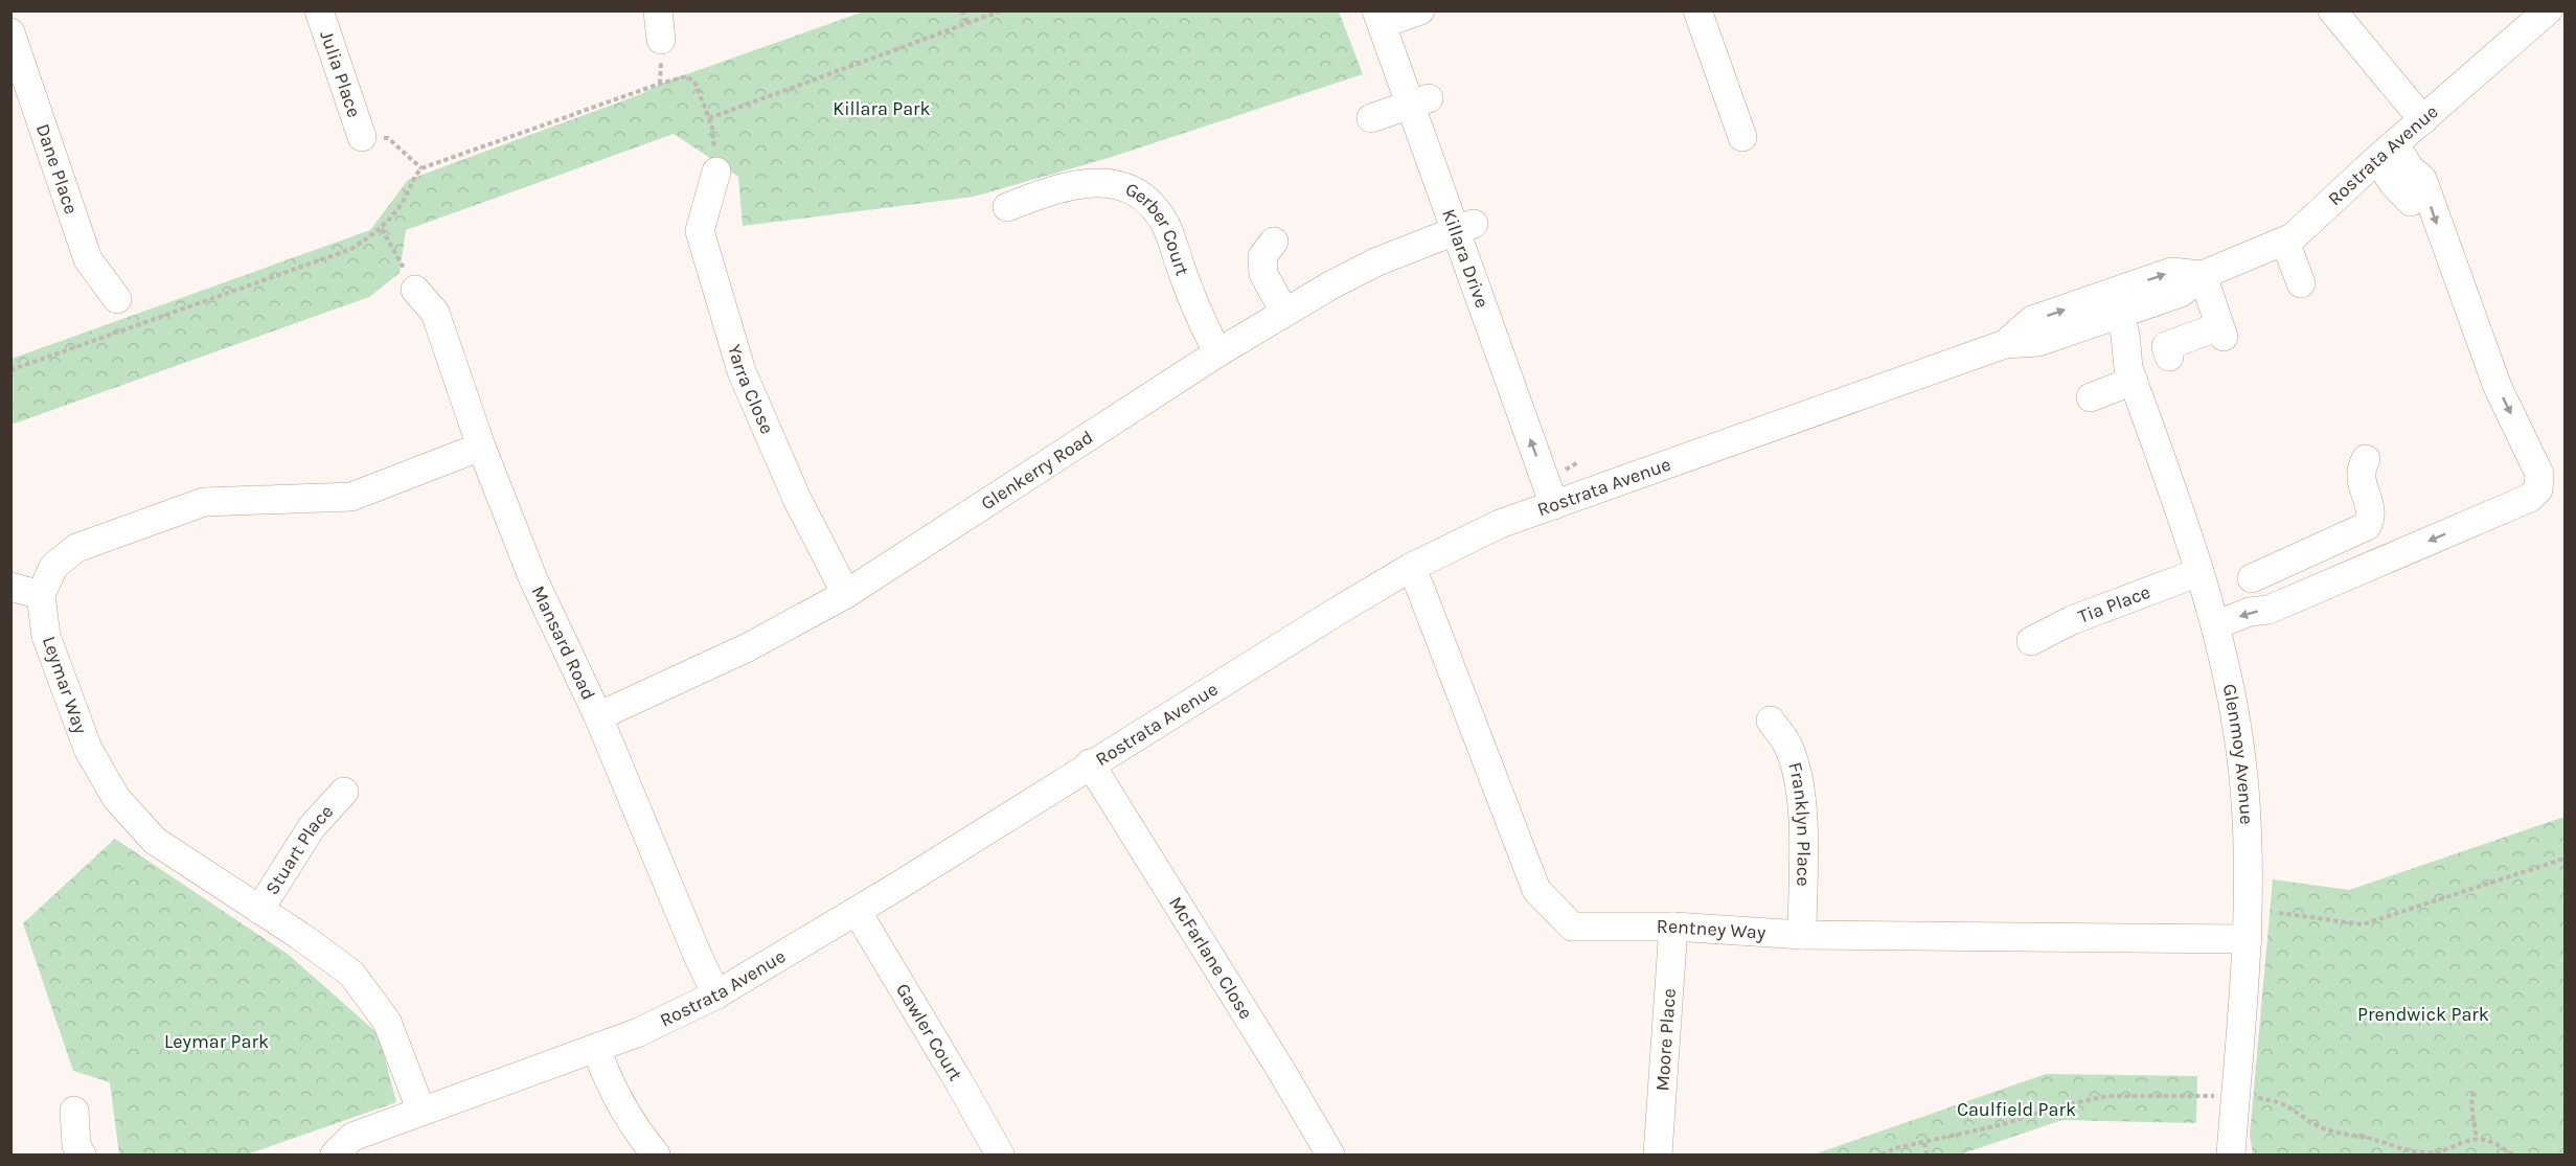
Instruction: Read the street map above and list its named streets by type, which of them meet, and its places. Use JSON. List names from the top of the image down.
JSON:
{
  "streets": {
    "street": [
      "Julia Place",
      "Rostrata Avenue",
      "Dane Place",
      "Gerber Court",
      "Killara Drive",
      "Yarra Close",
      "Glenkerry Road",
      "Tia Place",
      "Mansard Road",
      "Leymar Way",
      "Glenmoy Avenue",
      "Franklyn Place",
      "Stuart Place",
      "Rentney Way",
      "McFarlane Close",
      "Gawler Court",
      "Moore Place"
    ]
  },
  "crossings": [
    ["Rostrata Avenue", "Killara Drive"],
    ["Rostrata Avenue", "Mansard Road"],
    ["Rostrata Avenue", "Leymar Way"],
    ["Rostrata Avenue", "Glenmoy Avenue"],
    ["Rostrata Avenue", "Rentney Way"],
    ["Rostrata Avenue", "McFarlane Close"],
    ["Rostrata Avenue", "Gawler Court"],
    ["Gerber Court", "Glenkerry Road"],
    ["Killara Drive", "Glenkerry Road"],
    ["Yarra Close", "Glenkerry Road"],
    ["Glenkerry Road", "Mansard Road"],
    ["Tia Place", "Glenmoy Avenue"],
    ["Leymar Way", "Stuart Place"],
    ["Glenmoy Avenue", "Rentney Way"],
    ["Franklyn Place", "Rentney Way"],
    ["Rentney Way", "Moore Place"]
  ],
  "parks": [
    "Killara Park",
    "Prendwick Park",
    "Leymar Park",
    "Caulfield Park"
  ]
}
